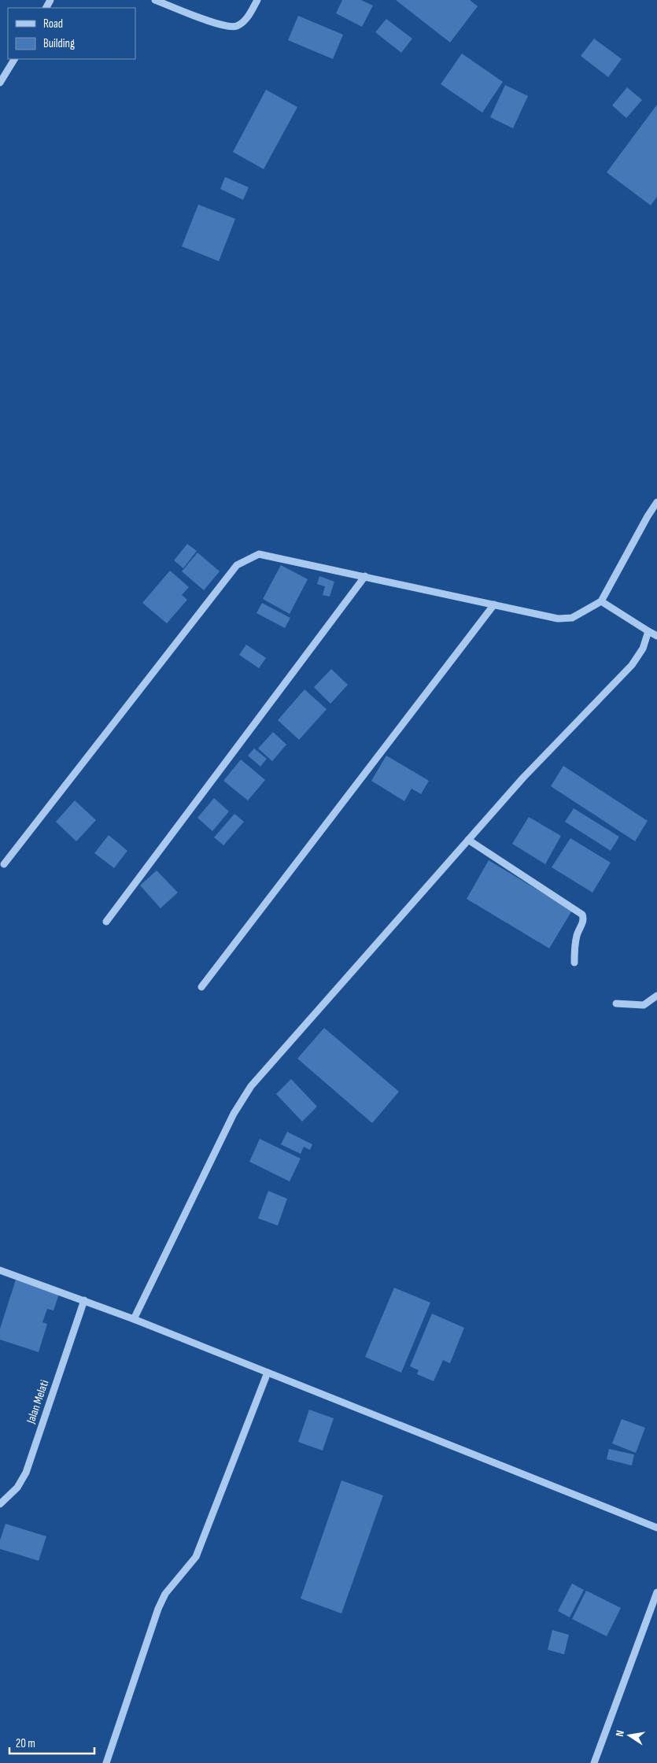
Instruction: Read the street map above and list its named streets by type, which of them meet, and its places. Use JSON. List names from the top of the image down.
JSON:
{
  "streets": {
    "street": ["Jalan Melati"]
  },
  "legend": ["Road", "Building"],
  "scale_bar": "20 m",
  "north": "left"
}
